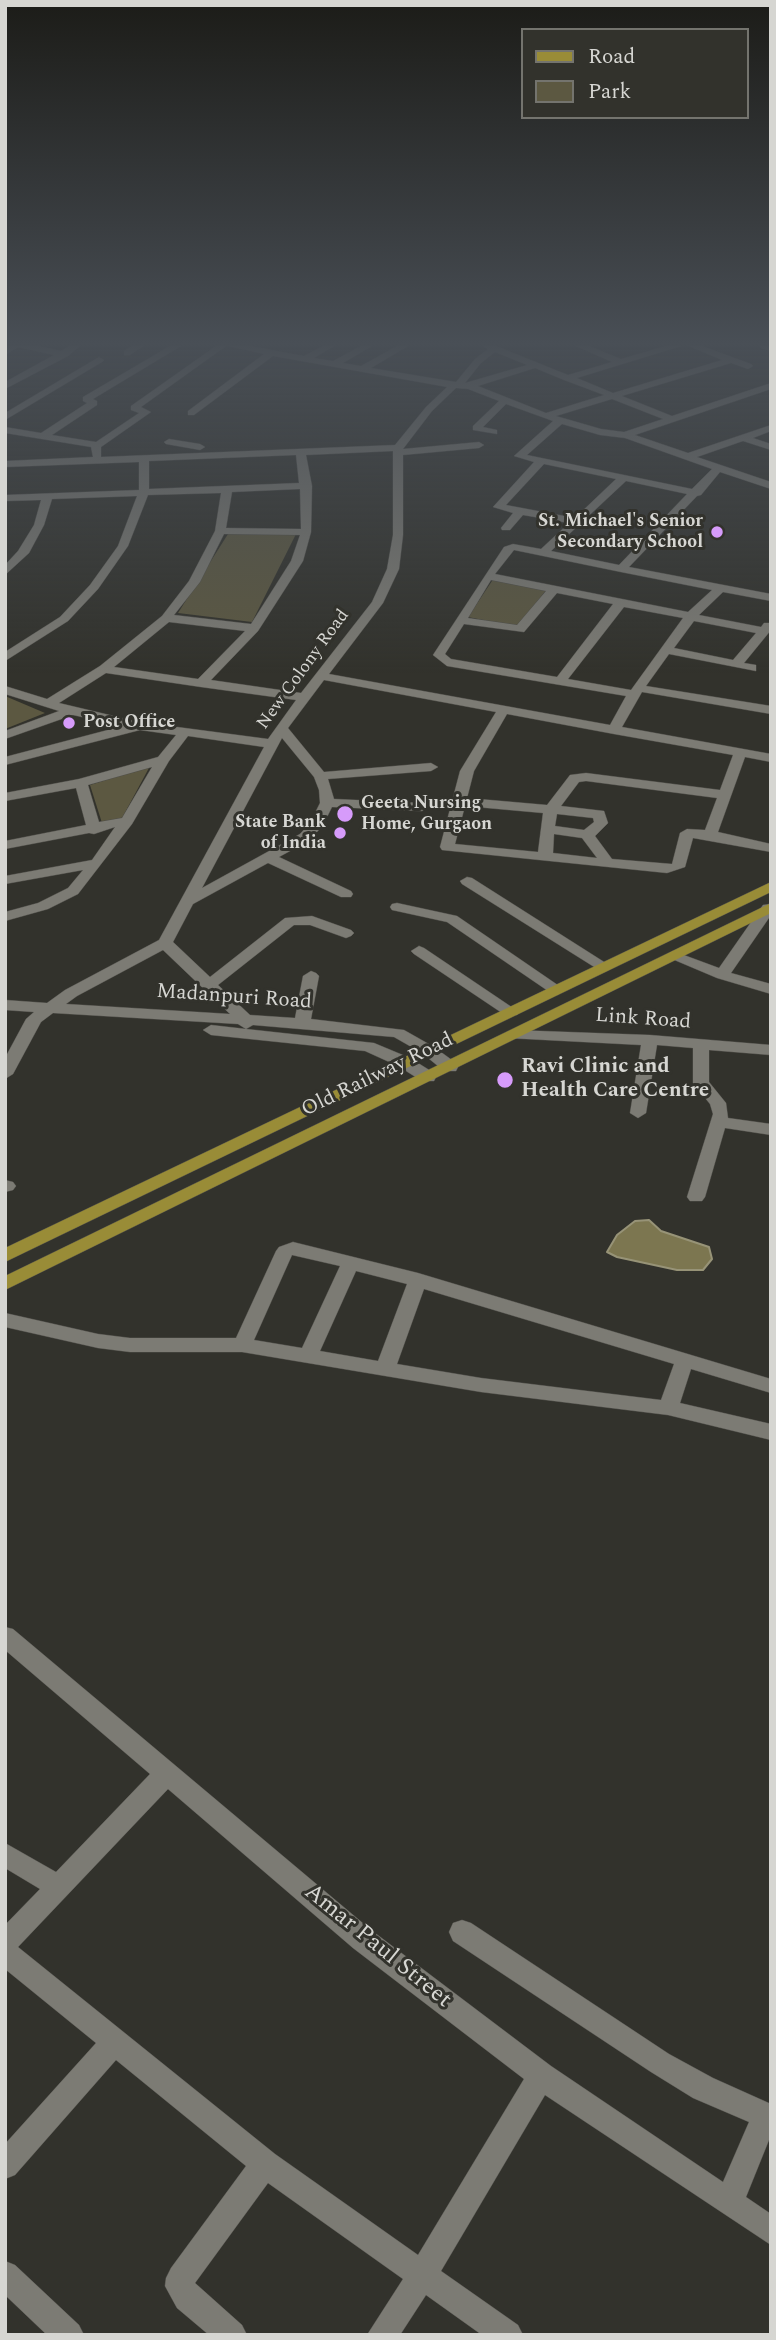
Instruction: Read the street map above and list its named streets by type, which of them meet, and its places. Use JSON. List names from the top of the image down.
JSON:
{
  "streets": {
    "main road": ["Old Railway Road"],
    "street": [
      "New Colony Road",
      "Madanpuri Road",
      "Link Road",
      "Amar Paul Street"
    ]
  },
  "crossings": [
    ["Madanpuri Road", "Old Railway Road"],
    ["Link Road", "Old Railway Road"]
  ],
  "places": [
    "St. Michael's Senior Secondary School",
    "Post Office",
    "Geeta Nursing Home, Gurgaon",
    "State Bank of India",
    "Ravi Clinic and Health Care Centre"
  ],
  "legend": ["Road", "Park"]
}
